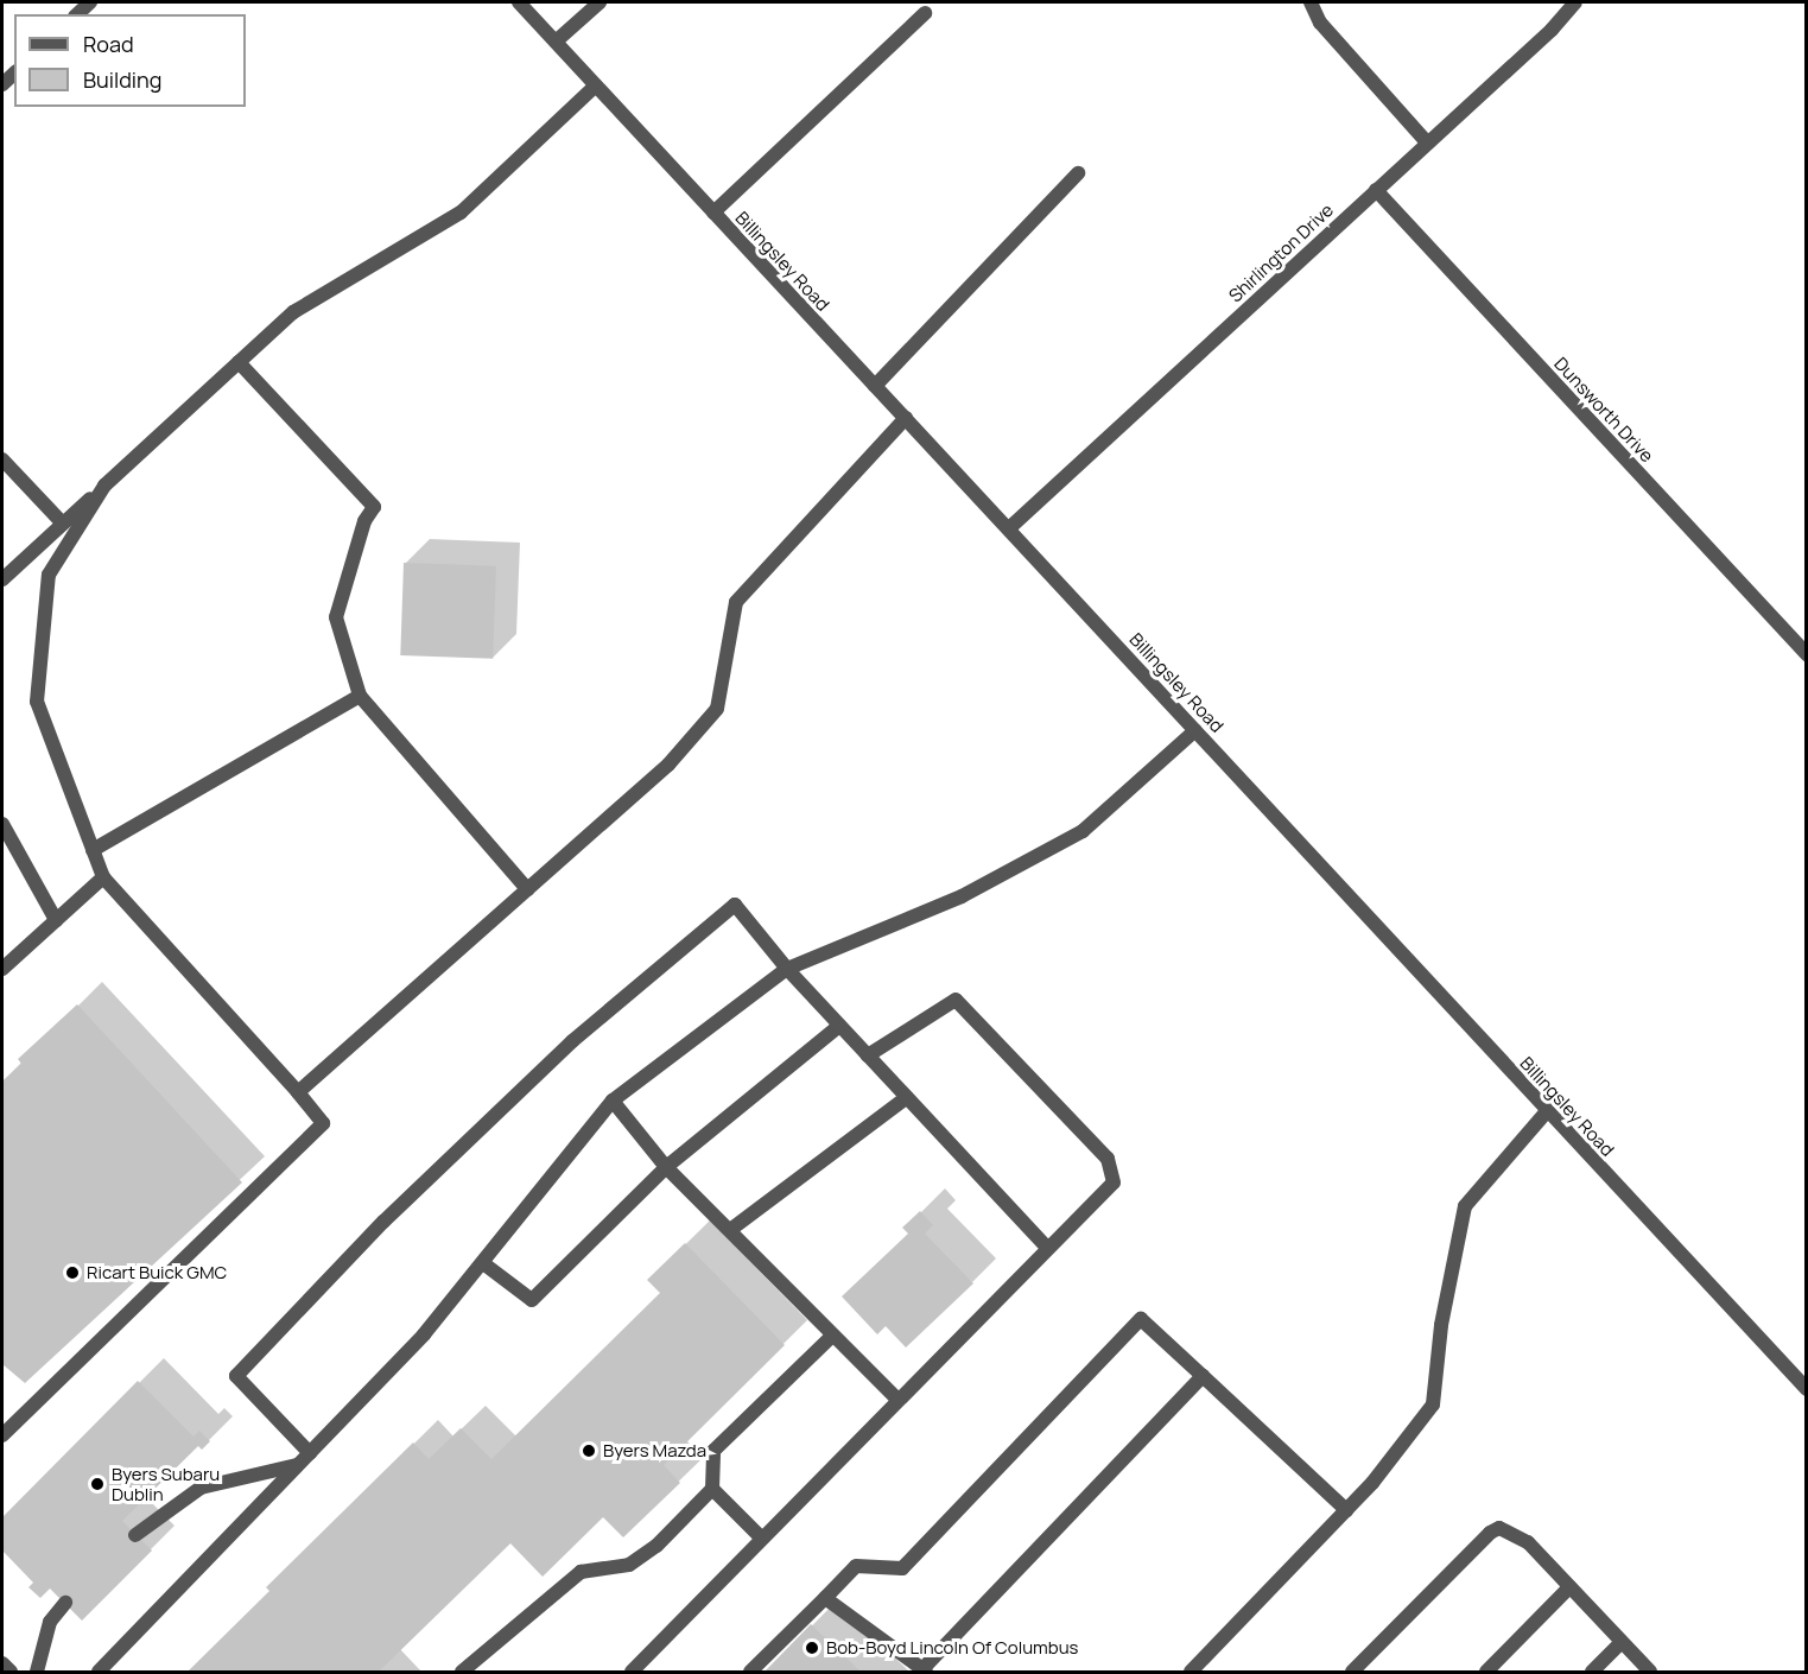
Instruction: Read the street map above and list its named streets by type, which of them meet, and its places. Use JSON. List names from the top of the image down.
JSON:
{
  "streets": {
    "street": ["Shirlington Drive", "Billingsley Road", "Dunsworth Drive"]
  },
  "crossings": [
    ["Shirlington Drive", "Billingsley Road"],
    ["Shirlington Drive", "Dunsworth Drive"]
  ],
  "places": [
    "Ricart Buick GMC",
    "Byers Mazda",
    "Byers Subaru Dublin",
    "Bob-Boyd Lincoln Of Columbus"
  ],
  "legend": ["Road", "Building"]
}
